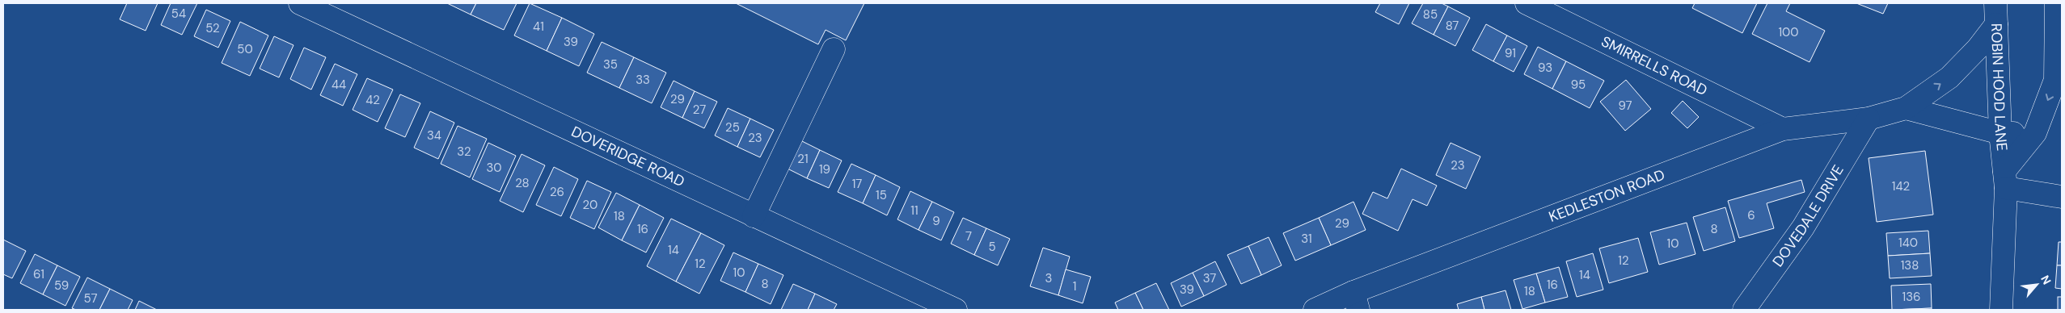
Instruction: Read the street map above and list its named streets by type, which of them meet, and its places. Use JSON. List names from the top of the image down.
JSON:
{
  "streets": {
    "street": [
      "SMIRRELLS ROAD",
      "ROBIN HOOD LANE",
      "DOVERIDGE ROAD",
      "KEDLESTON ROAD",
      "DOVEDALE DRIVE"
    ]
  },
  "crossings": [
    ["SMIRRELLS ROAD", "KEDLESTON ROAD"],
    ["ROBIN HOOD LANE", "KEDLESTON ROAD"],
    ["KEDLESTON ROAD", "DOVEDALE DRIVE"]
  ],
  "house_numbers": [
    "54",
    "85",
    "87",
    "41",
    "52",
    "100",
    "39",
    "50",
    "91",
    "35",
    "93",
    "33",
    "44",
    "95",
    "29",
    "42",
    "97",
    "27",
    "25",
    "34",
    "23",
    "32",
    "21",
    "23",
    "30",
    "19",
    "28",
    "17",
    "142",
    "26",
    "15",
    "20",
    "11",
    "6",
    "18",
    "9",
    "29",
    "16",
    "8",
    "7",
    "31",
    "140",
    "10",
    "5",
    "14",
    "12",
    "12",
    "138",
    "10",
    "61",
    "14",
    "3",
    "37",
    "8",
    "16",
    "59",
    "1",
    "39",
    "18",
    "136",
    "57"
  ],
  "north": "top right"
}
